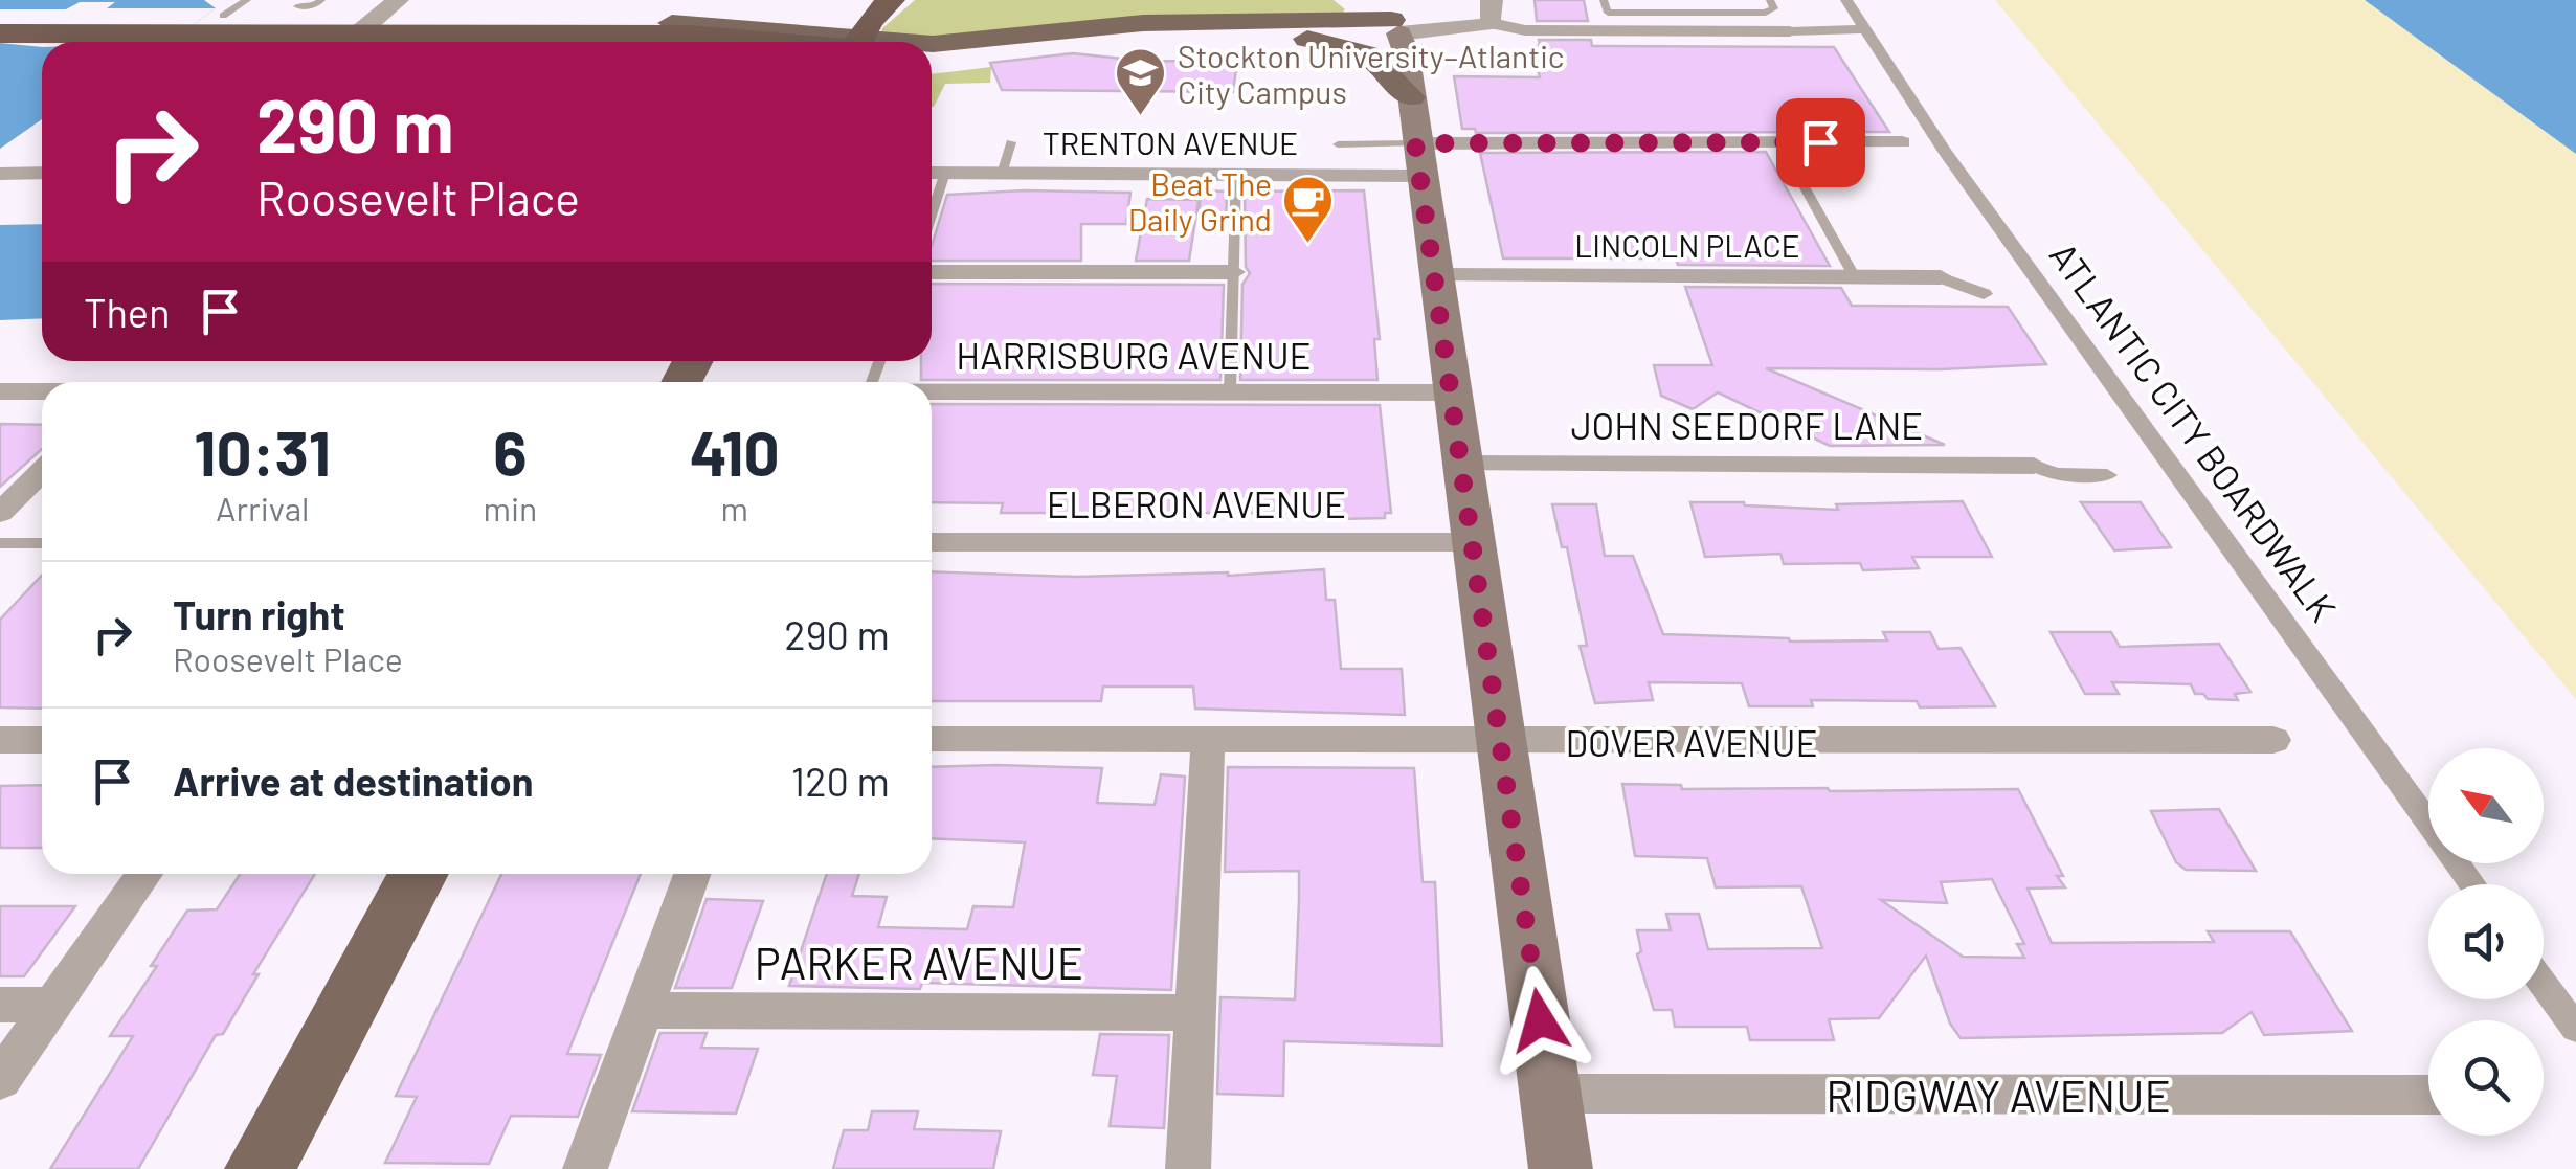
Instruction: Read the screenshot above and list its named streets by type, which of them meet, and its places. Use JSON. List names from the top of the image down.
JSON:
{
  "streets": {
    "street": [
      "TRENTON AVENUE",
      "LINCOLN PLACE",
      "HARRISBURG AVENUE",
      "JOHN SEEDORF LANE",
      "ATLANTIC CITY BOARDWALK",
      "ELBERON AVENUE",
      "DOVER AVENUE",
      "PARKER AVENUE",
      "RIDGWAY AVENUE"
    ]
  },
  "places": {
    "school or university": ["Stockton University–Atlantic City Campus"],
    "cafe": ["Beat The Daily Grind"]
  },
  "north": "top left",
  "page": {
    "turn": ["290 m", "Roosevelt Place"],
    "then": "Then",
    "eta": [
      "10:31",
      "Arrival",
      "6",
      "min",
      "410",
      "m"
    ],
    "list": [
      {
        "name": "Turn right",
        "note": "Roosevelt Place",
        "value": "290 m"
      },
      {
        "name": "Arrive at destination",
        "value": "120 m"
      }
    ]
  }
}
